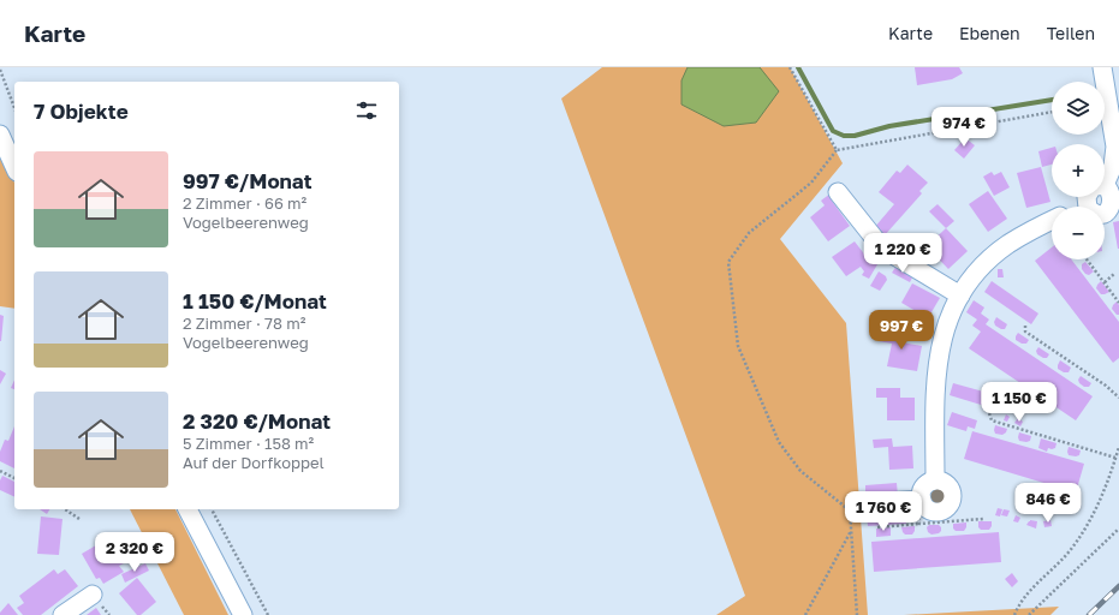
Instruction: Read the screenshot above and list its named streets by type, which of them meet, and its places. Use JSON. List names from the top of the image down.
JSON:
{
  "page": {
    "header": "Karte",
    "nav": ["Karte", "Ebenen", "Teilen"],
    "map_buttons": ["+", "−"],
    "heading": "7 Objekte",
    "price": [
      "974 €",
      "1 220 €",
      "997 €",
      "1 150 €",
      "846 €",
      "1 760 €",
      "2 320 €"
    ],
    "list": [
      {
        "name": "997 €/Monat",
        "note": "2 Zimmer · 66 m² · Vogelbeerenweg"
      },
      {
        "name": "1 150 €/Monat",
        "note": "2 Zimmer · 78 m² · Vogelbeerenweg"
      },
      {
        "name": "2 320 €/Monat",
        "note": "5 Zimmer · 158 m² · Auf der Dorfkoppel"
      }
    ]
  }
}
